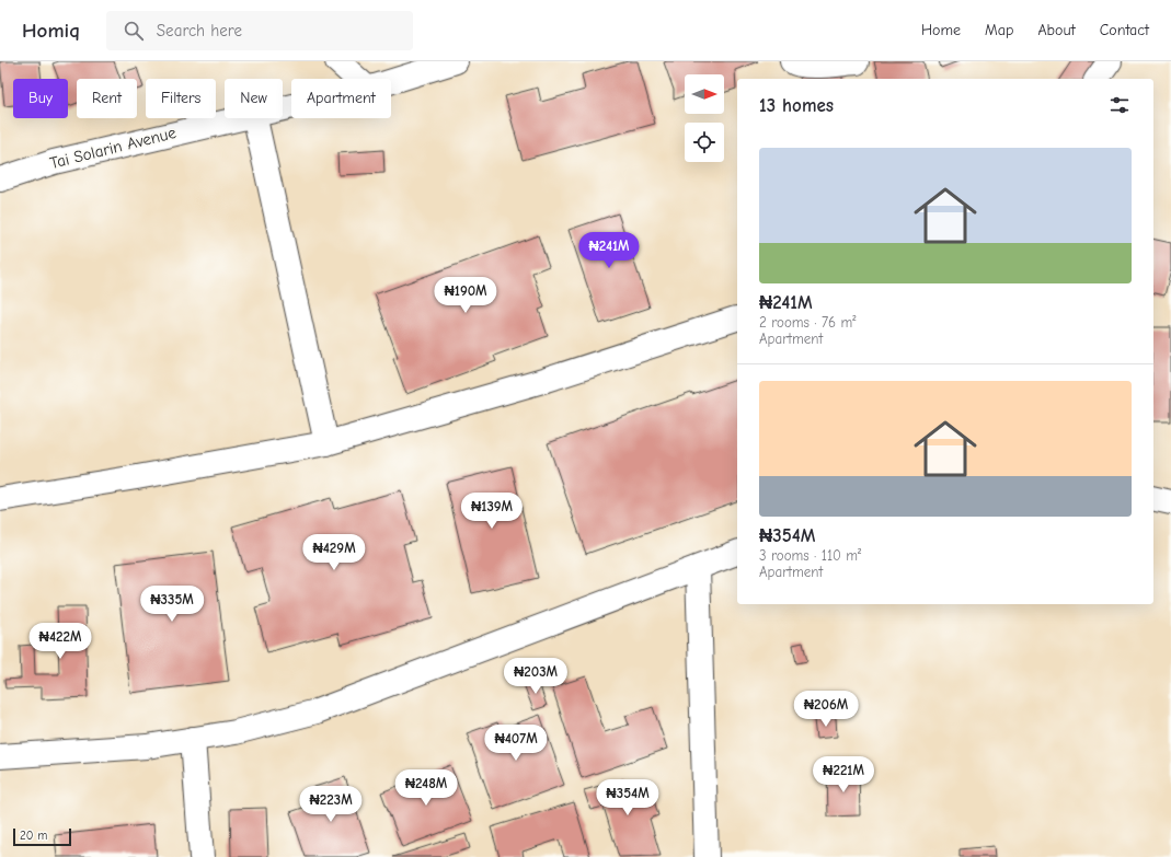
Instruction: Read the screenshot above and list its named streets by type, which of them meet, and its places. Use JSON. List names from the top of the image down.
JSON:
{
  "streets": {
    "street": ["Tai Solarin Avenue"]
  },
  "scale_bar": "20 m",
  "north": "right",
  "page": {
    "header": "Homiq",
    "search": "Search here",
    "nav": [
      "Home",
      "Map",
      "About",
      "Contact"
    ],
    "chip": [
      "Buy",
      "Rent",
      "Filters",
      "New",
      "Apartment"
    ],
    "heading": "13 homes",
    "list": [
      {
        "name": "₦241M",
        "note": "2 rooms · 76 m² · Apartment"
      },
      {
        "name": "₦354M",
        "note": "3 rooms · 110 m² · Apartment"
      }
    ],
    "price": [
      "₦241M",
      "₦190M",
      "₦139M",
      "₦429M",
      "₦335M",
      "₦422M",
      "₦203M",
      "₦206M",
      "₦407M",
      "₦221M",
      "₦248M",
      "₦354M",
      "₦223M"
    ],
    "scale": "20 m"
  }
}
